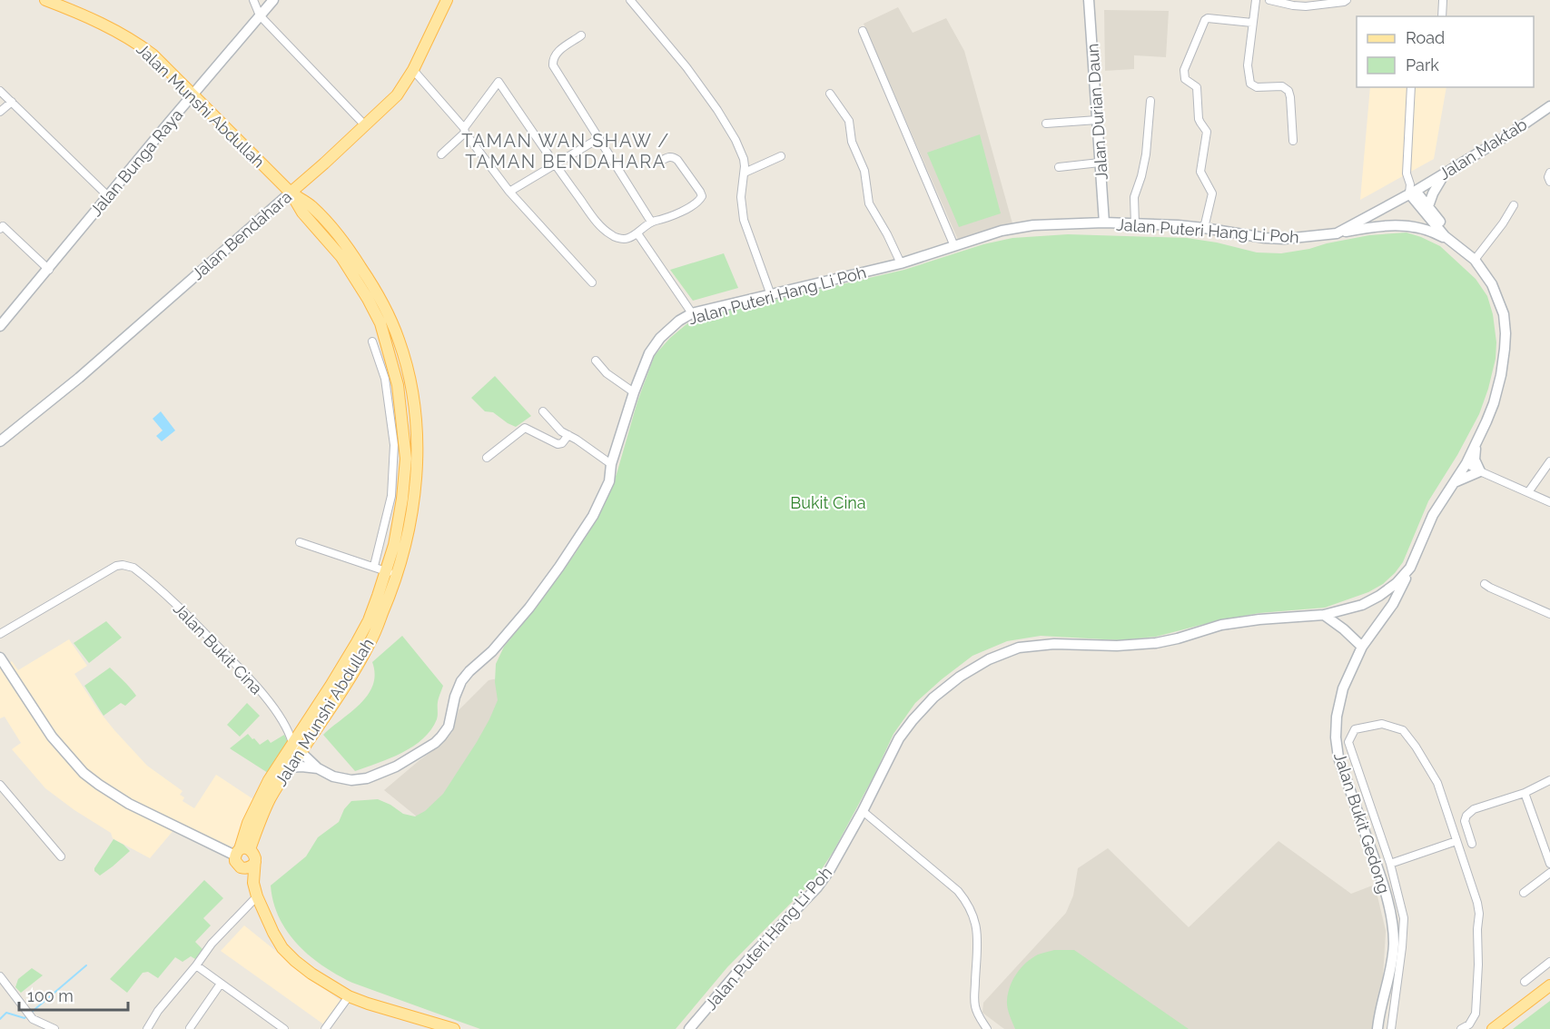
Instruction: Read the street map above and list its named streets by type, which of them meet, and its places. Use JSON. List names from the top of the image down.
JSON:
{
  "streets": {
    "main road": ["Jalan Munshi Abdullah", "Jalan Bendahara"],
    "street": [
      "Jalan Durian Daun",
      "Jalan Maktab",
      "Jalan Bunga Raya",
      "Jalan Puteri Hang Li Poh",
      "Jalan Bukit Cina",
      "Jalan Bukit Gedong"
    ]
  },
  "crossings": [
    ["Jalan Munshi Abdullah", "Jalan Bunga Raya"],
    ["Jalan Munshi Abdullah", "Jalan Puteri Hang Li Poh"],
    ["Jalan Munshi Abdullah", "Jalan Bendahara"],
    ["Jalan Munshi Abdullah", "Jalan Bukit Cina"],
    ["Jalan Durian Daun", "Jalan Puteri Hang Li Poh"],
    ["Jalan Maktab", "Jalan Puteri Hang Li Poh"],
    ["Jalan Puteri Hang Li Poh", "Jalan Bukit Cina"],
    ["Jalan Puteri Hang Li Poh", "Jalan Bukit Gedong"]
  ],
  "districts": ["TAMAN WAN SHAW / TAMAN BENDAHARA"],
  "parks": ["Bukit Cina"],
  "legend": ["Road", "Park"],
  "scale_bar": "100 m"
}
